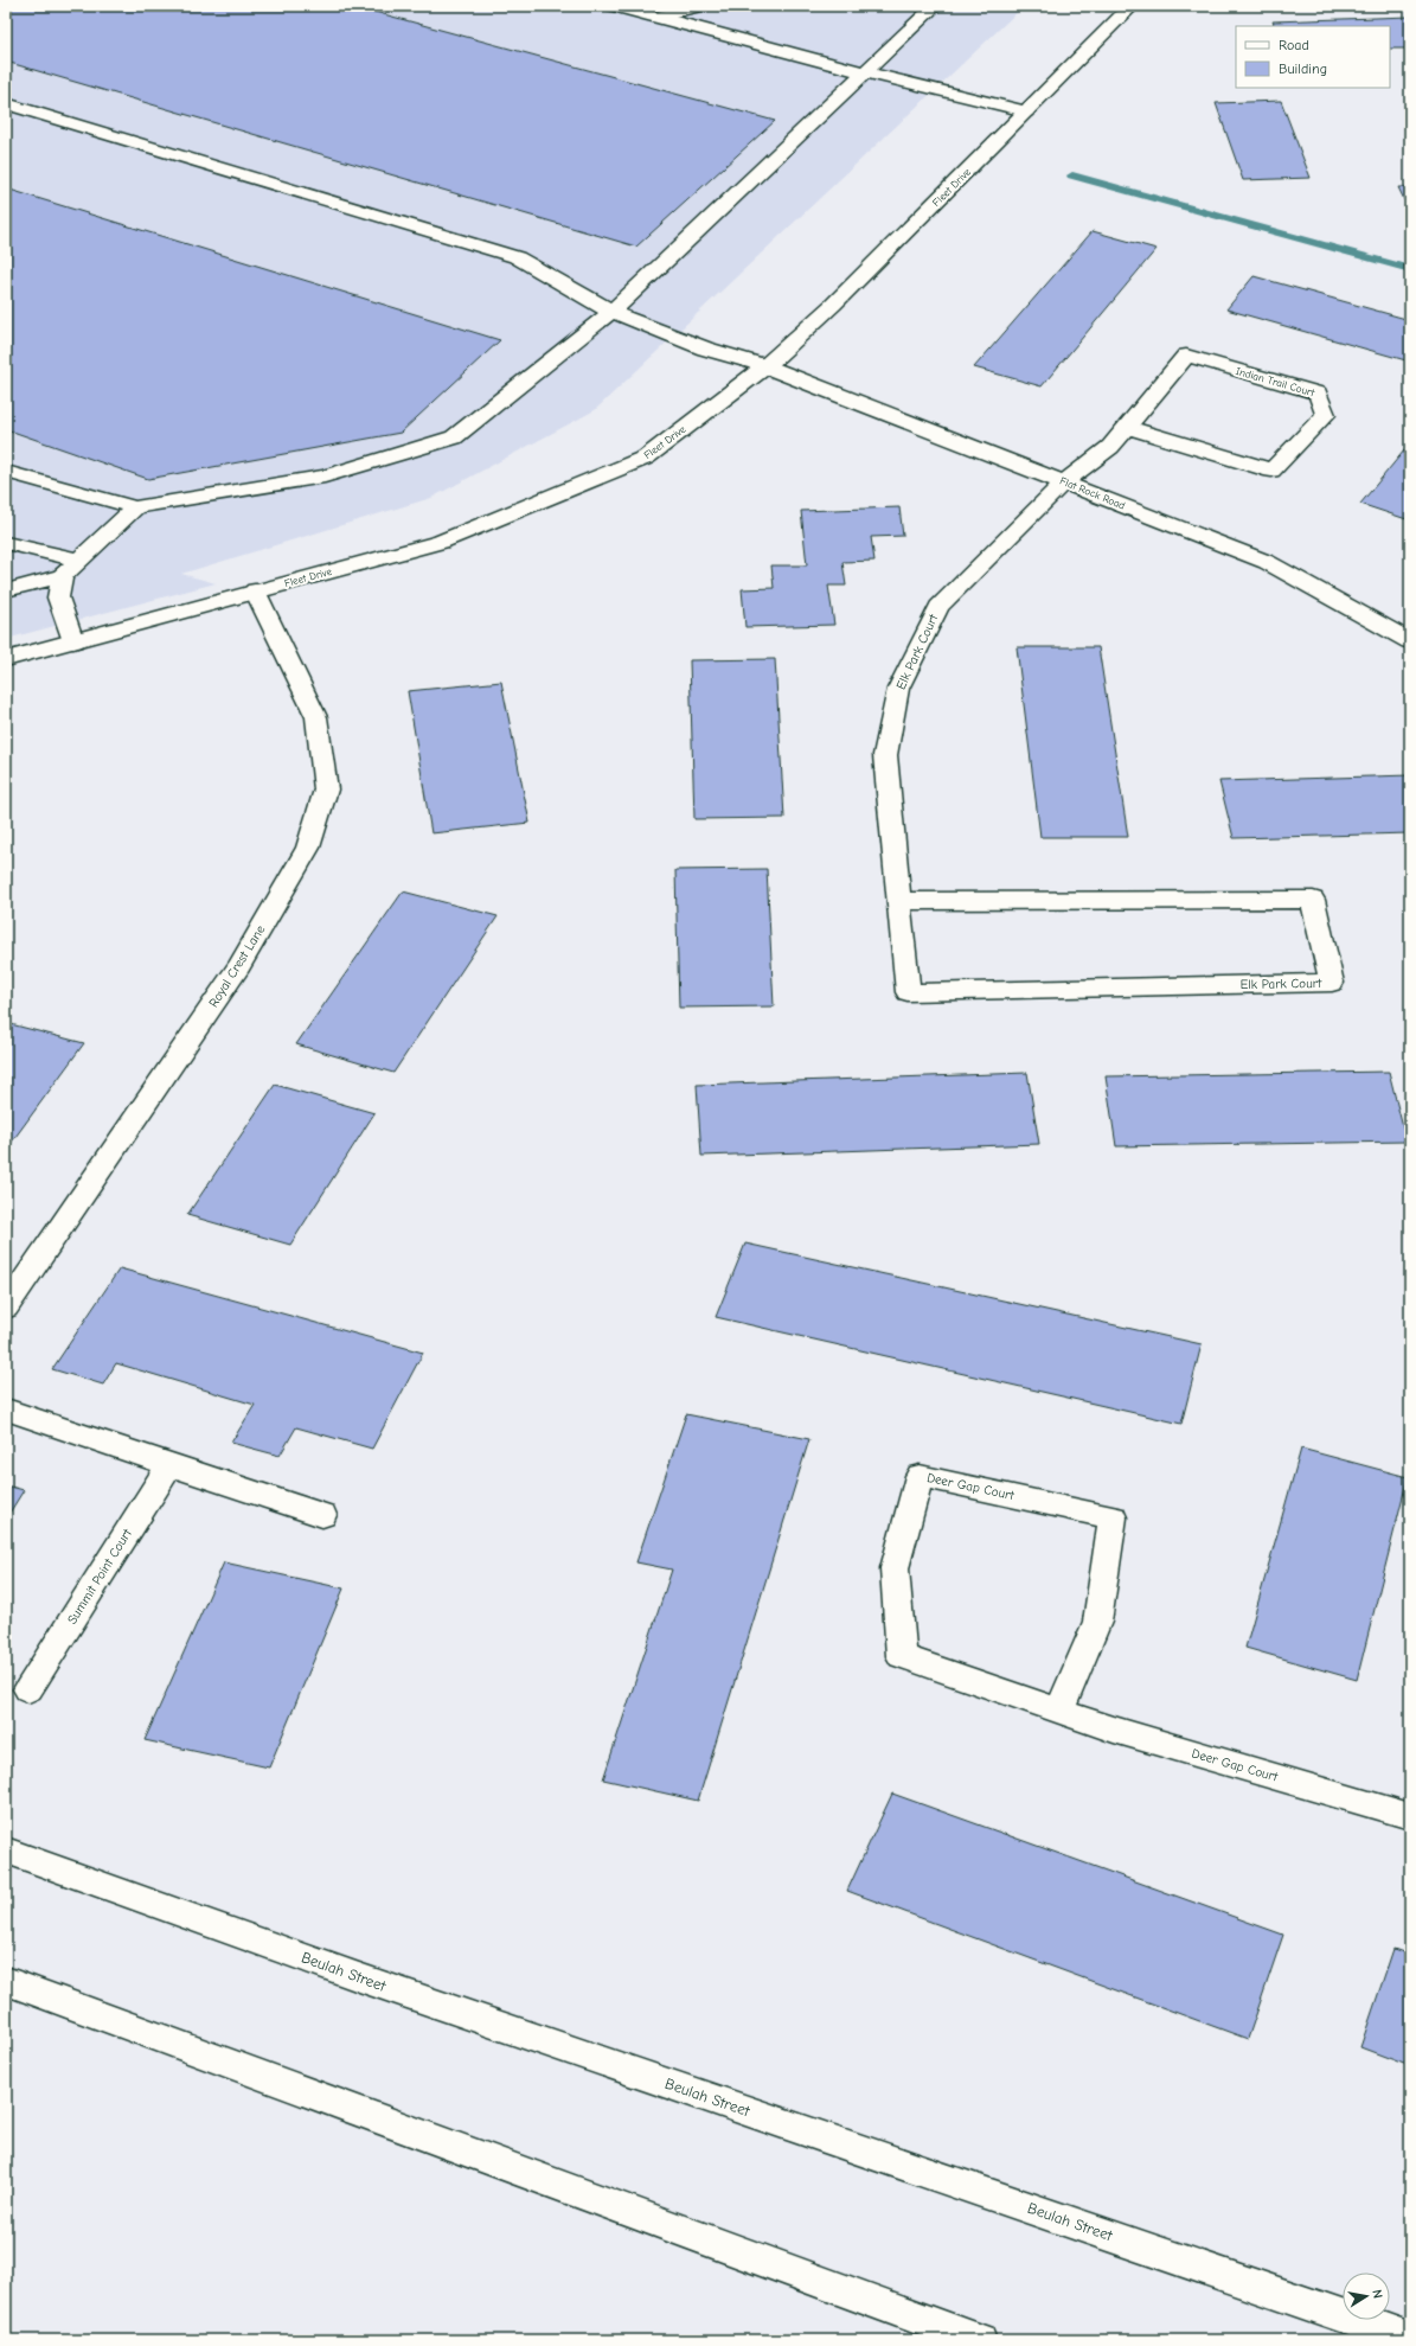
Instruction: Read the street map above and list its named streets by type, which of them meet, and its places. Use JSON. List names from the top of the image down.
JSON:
{
  "streets": {
    "street": [
      "Fleet Drive",
      "Indian Trail Court",
      "Flat Rock Road",
      "Elk Park Court",
      "Royal Crest Lane",
      "Deer Gap Court",
      "Summit Point Court",
      "Beulah Street"
    ]
  },
  "crossings": [
    ["Fleet Drive", "Flat Rock Road"],
    ["Fleet Drive", "Royal Crest Lane"],
    ["Indian Trail Court", "Flat Rock Road"],
    ["Indian Trail Court", "Elk Park Court"],
    ["Flat Rock Road", "Elk Park Court"]
  ],
  "legend": ["Road", "Building"],
  "north": "right"
}
